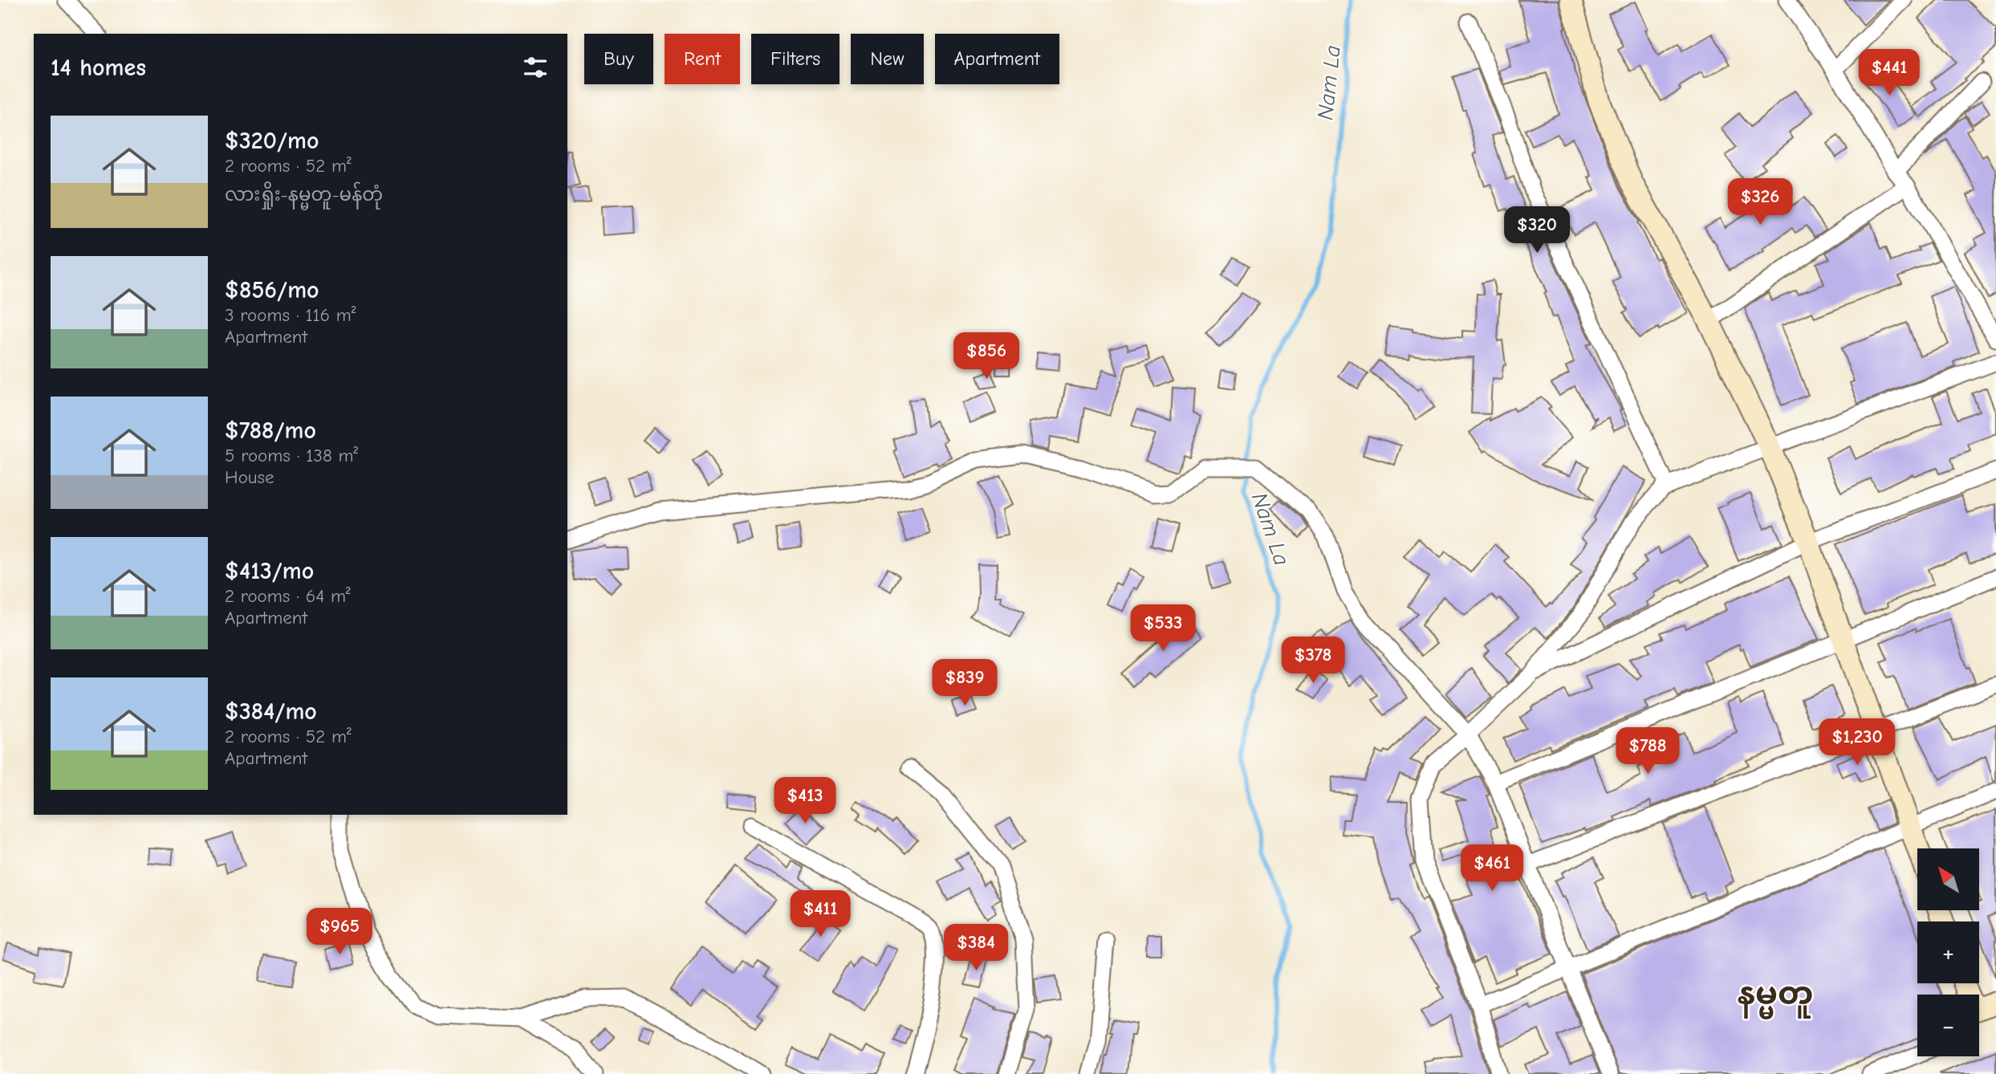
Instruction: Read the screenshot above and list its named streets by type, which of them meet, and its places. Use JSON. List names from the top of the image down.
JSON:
{
  "districts": ["နမ္မတူ"],
  "water": ["Nam La"],
  "north": "top left",
  "page": {
    "chip": [
      "Buy",
      "Rent",
      "Filters",
      "New",
      "Apartment"
    ],
    "heading": "14 homes",
    "price": [
      "$441",
      "$326",
      "$320",
      "$856",
      "$533",
      "$378",
      "$839",
      "$1,230",
      "$788",
      "$413",
      "$461",
      "$411",
      "$965",
      "$384"
    ],
    "list": [
      {
        "name": "$320/mo",
        "note": "2 rooms · 52 m² · လားရှိုး-နမ္မတူ-မန်တုံ"
      },
      {
        "name": "$856/mo",
        "note": "3 rooms · 116 m² · Apartment"
      },
      {
        "name": "$788/mo",
        "note": "5 rooms · 138 m² · House"
      },
      {
        "name": "$413/mo",
        "note": "2 rooms · 64 m² · Apartment"
      },
      {
        "name": "$384/mo",
        "note": "2 rooms · 52 m² · Apartment"
      }
    ],
    "map_buttons": ["+", "−"]
  }
}
